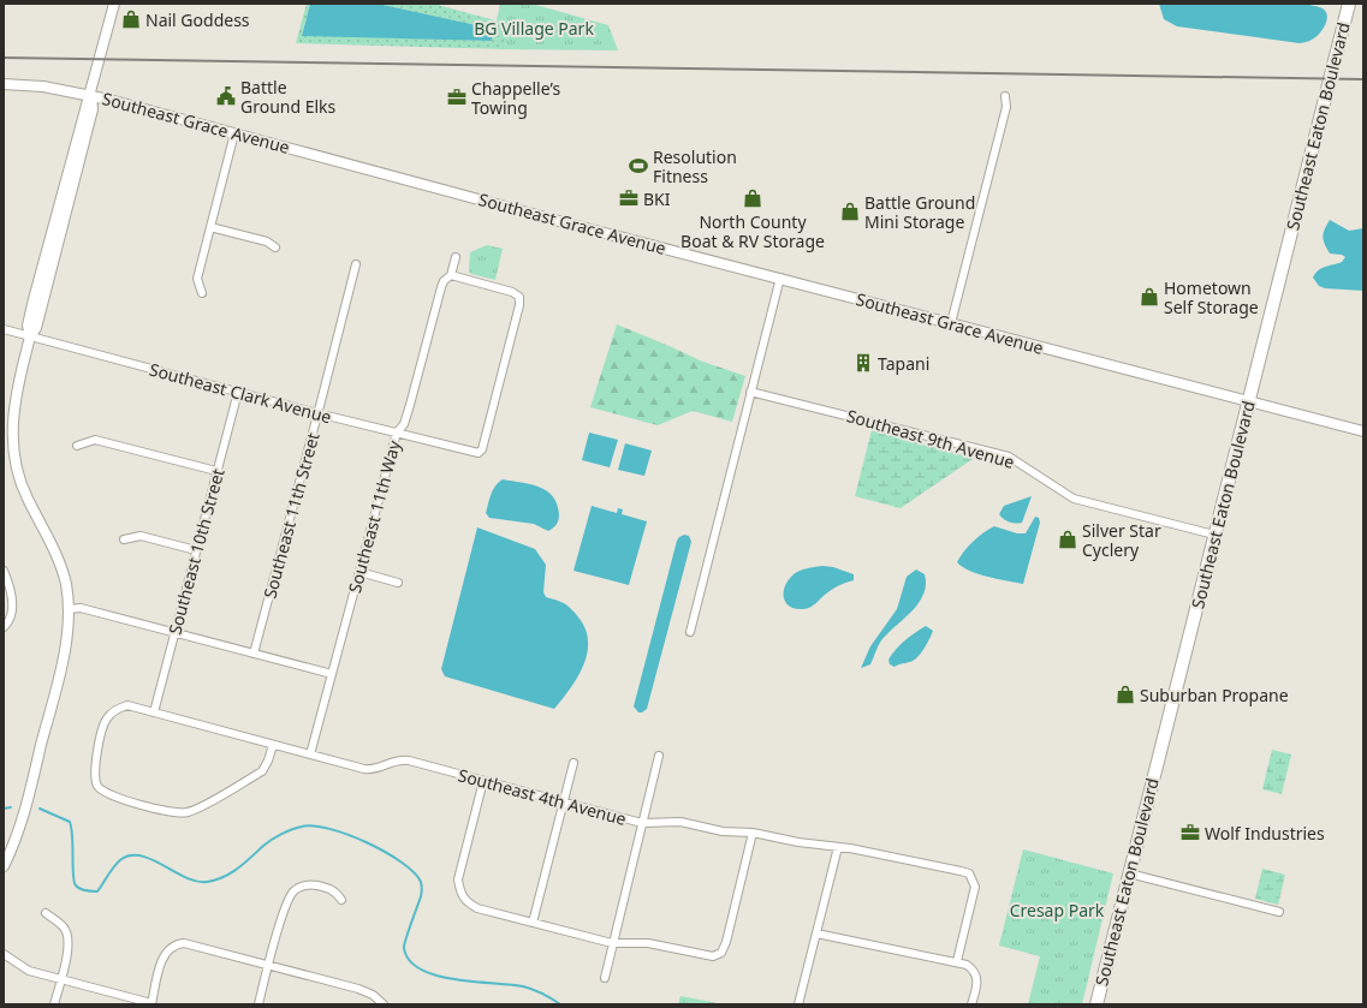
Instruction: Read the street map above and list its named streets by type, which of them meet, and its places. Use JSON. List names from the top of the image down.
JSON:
{
  "streets": {
    "main road": ["Southeast Eaton Boulevard"],
    "street": [
      "Southeast Grace Avenue",
      "Southeast Clark Avenue",
      "Southeast 9th Avenue",
      "Southeast 11th Street",
      "Southeast 11th Way",
      "Southeast 10th Street",
      "Southeast 4th Avenue"
    ]
  },
  "crossings": [
    ["Southeast Grace Avenue", "Southeast Eaton Boulevard"],
    ["Southeast Eaton Boulevard", "Southeast 9th Avenue"],
    ["Southeast Clark Avenue", "Southeast 11th Street"],
    ["Southeast Clark Avenue", "Southeast 11th Way"],
    ["Southeast Clark Avenue", "Southeast 10th Street"],
    ["Southeast 11th Way", "Southeast 4th Avenue"],
    ["Southeast 10th Street", "Southeast 4th Avenue"]
  ],
  "parks": ["BG Village Park", "Cresap Park"],
  "places": {
    "shop": [
      "Nail Goddess",
      "North County Boat & RV Storage",
      "Battle Ground Mini Storage",
      "Hometown Self Storage",
      "Silver Star Cyclery",
      "Suburban Propane"
    ],
    "public building": ["Battle Ground Elks"],
    "office": ["Chappelle’s Towing", "BKI", "Wolf Industries"],
    "sports": ["Resolution Fitness"],
    "building": ["Tapani"]
  }
}
